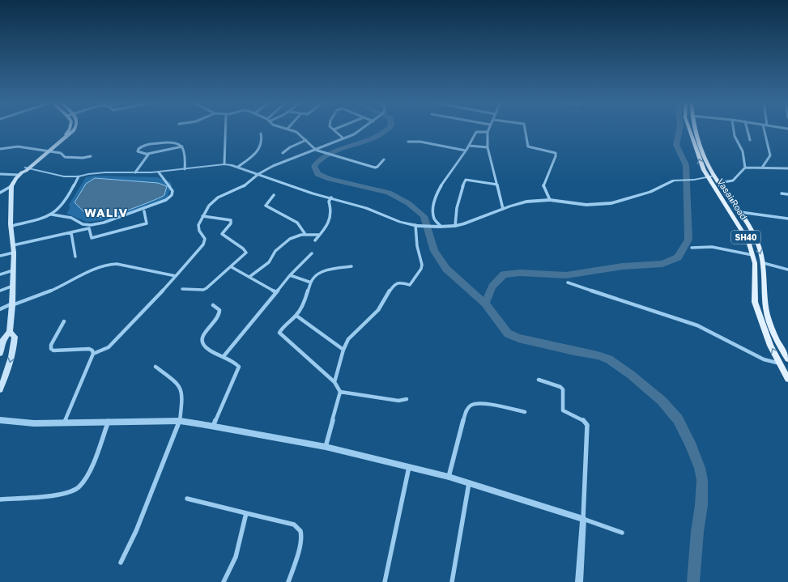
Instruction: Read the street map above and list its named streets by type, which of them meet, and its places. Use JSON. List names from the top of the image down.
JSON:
{
  "streets": {
    "main road": ["Vasai Road", "SH40"]
  },
  "districts": ["WALIV"]
}
